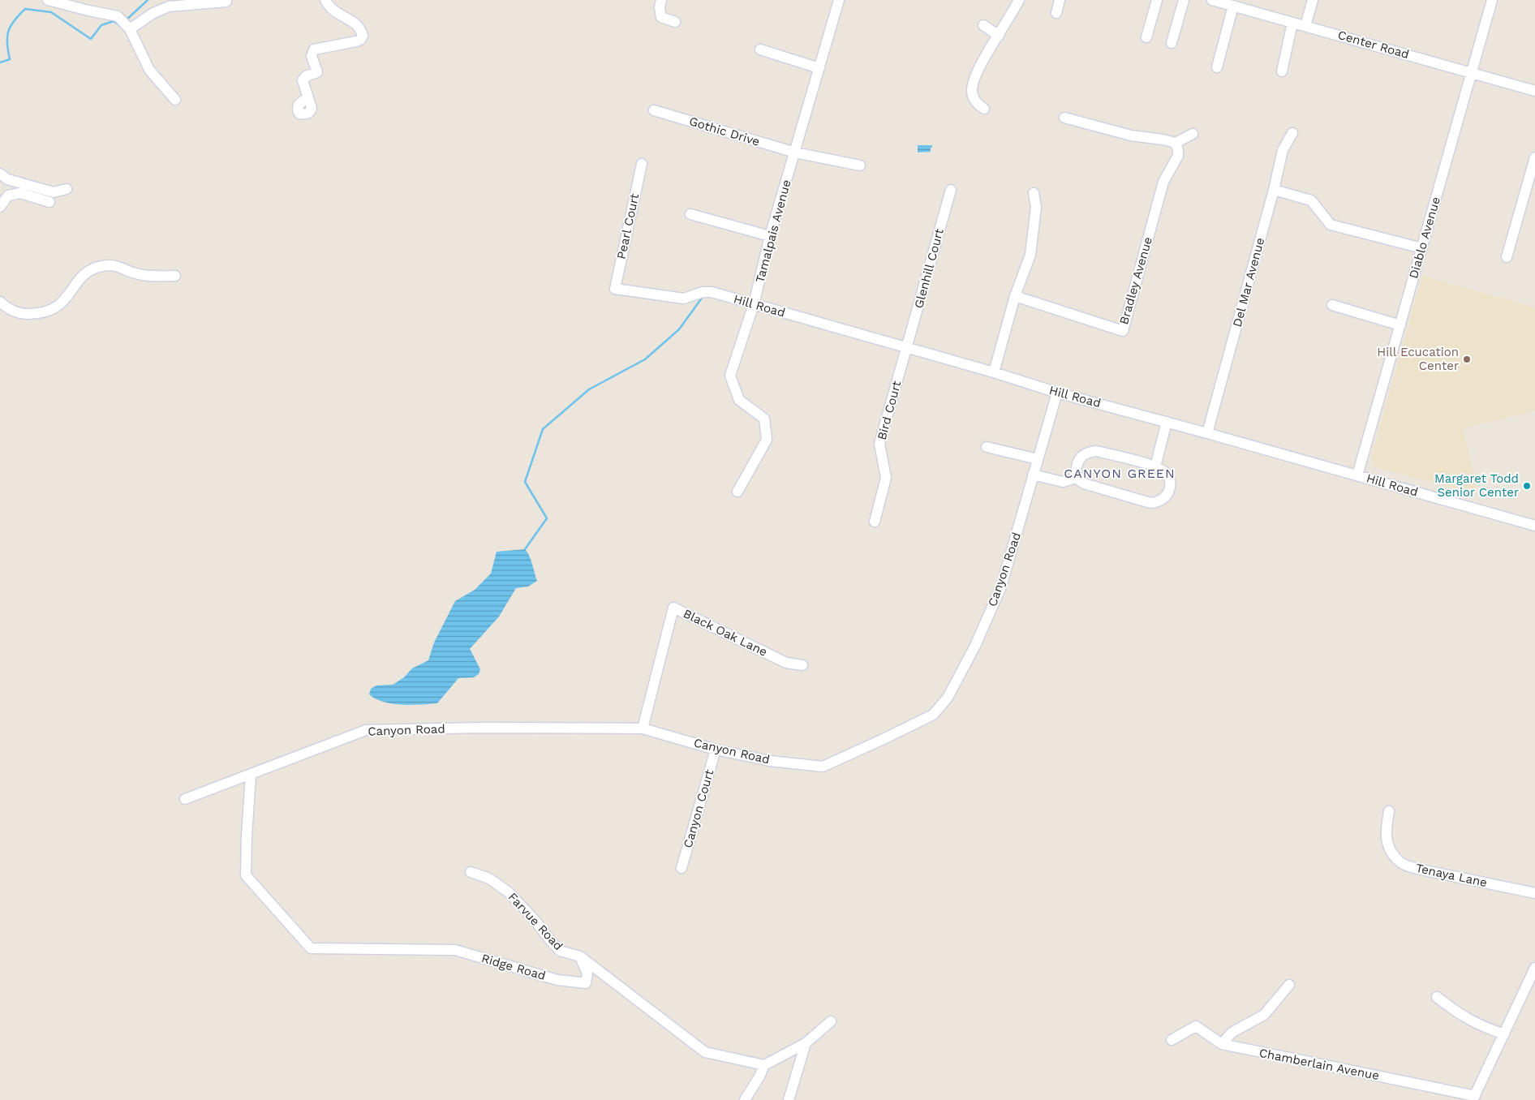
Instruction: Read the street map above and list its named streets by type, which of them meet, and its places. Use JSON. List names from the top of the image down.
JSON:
{
  "streets": {
    "street": [
      "Center Road",
      "Gothic Drive",
      "Pearl Court",
      "Tamalpais Avenue",
      "Diablo Avenue",
      "Glenhill Court",
      "Bradley Avenue",
      "Del Mar Avenue",
      "Hill Road",
      "Bird Court",
      "Canyon Road",
      "Black Oak Lane",
      "Canyon Court",
      "Tenaya Lane",
      "Farvue Road",
      "Ridge Road",
      "Chamberlain Avenue"
    ]
  },
  "crossings": [
    ["Center Road", "Diablo Avenue"],
    ["Gothic Drive", "Tamalpais Avenue"],
    ["Pearl Court", "Hill Road"],
    ["Tamalpais Avenue", "Hill Road"],
    ["Diablo Avenue", "Hill Road"],
    ["Glenhill Court", "Hill Road"],
    ["Glenhill Court", "Bird Court"],
    ["Del Mar Avenue", "Hill Road"],
    ["Hill Road", "Bird Court"],
    ["Hill Road", "Canyon Road"],
    ["Canyon Road", "Black Oak Lane"],
    ["Canyon Road", "Canyon Court"],
    ["Canyon Road", "Ridge Road"],
    ["Farvue Road", "Ridge Road"]
  ],
  "districts": ["CANYON GREEN"],
  "places": ["Hill Ecucation Center", "Margaret Todd Senior Center"]
}
